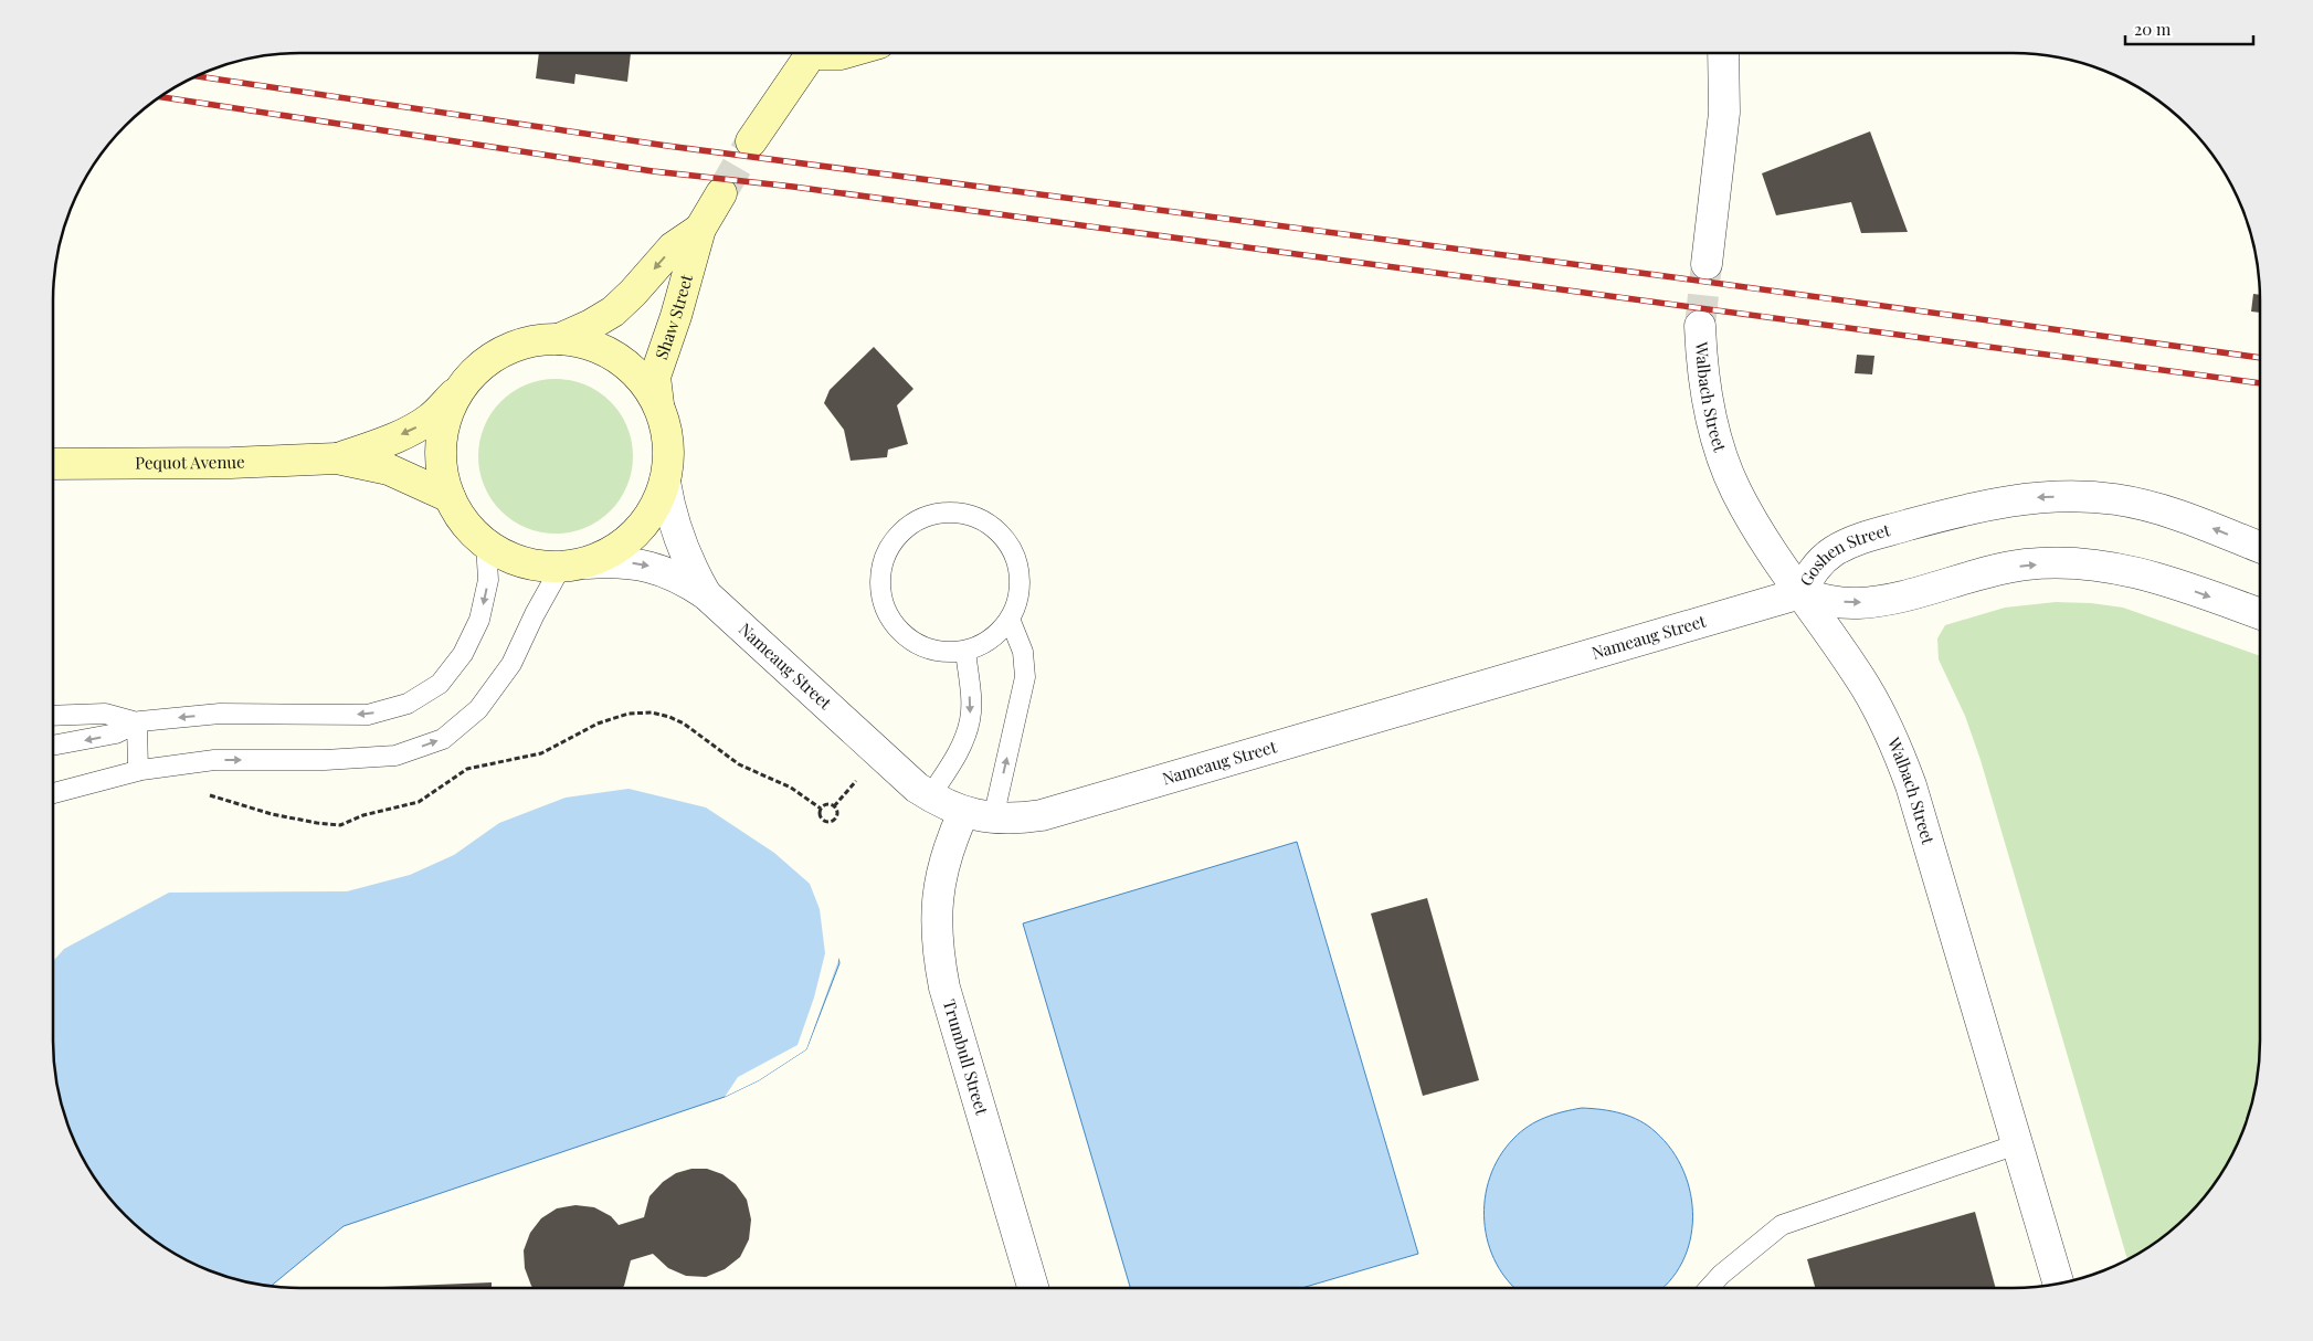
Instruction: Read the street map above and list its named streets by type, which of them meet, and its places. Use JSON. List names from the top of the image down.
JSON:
{
  "streets": {
    "street": [
      "Shaw Street",
      "Walbach Street",
      "Pequot Avenue",
      "Goshen Street",
      "Nameaug Street",
      "Trumbull Street"
    ]
  },
  "crossings": [
    ["Walbach Street", "Goshen Street"],
    ["Walbach Street", "Nameaug Street"],
    ["Goshen Street", "Nameaug Street"],
    ["Nameaug Street", "Trumbull Street"]
  ],
  "one_way": ["Shaw Street"],
  "scale_bar": "20 m"
}
